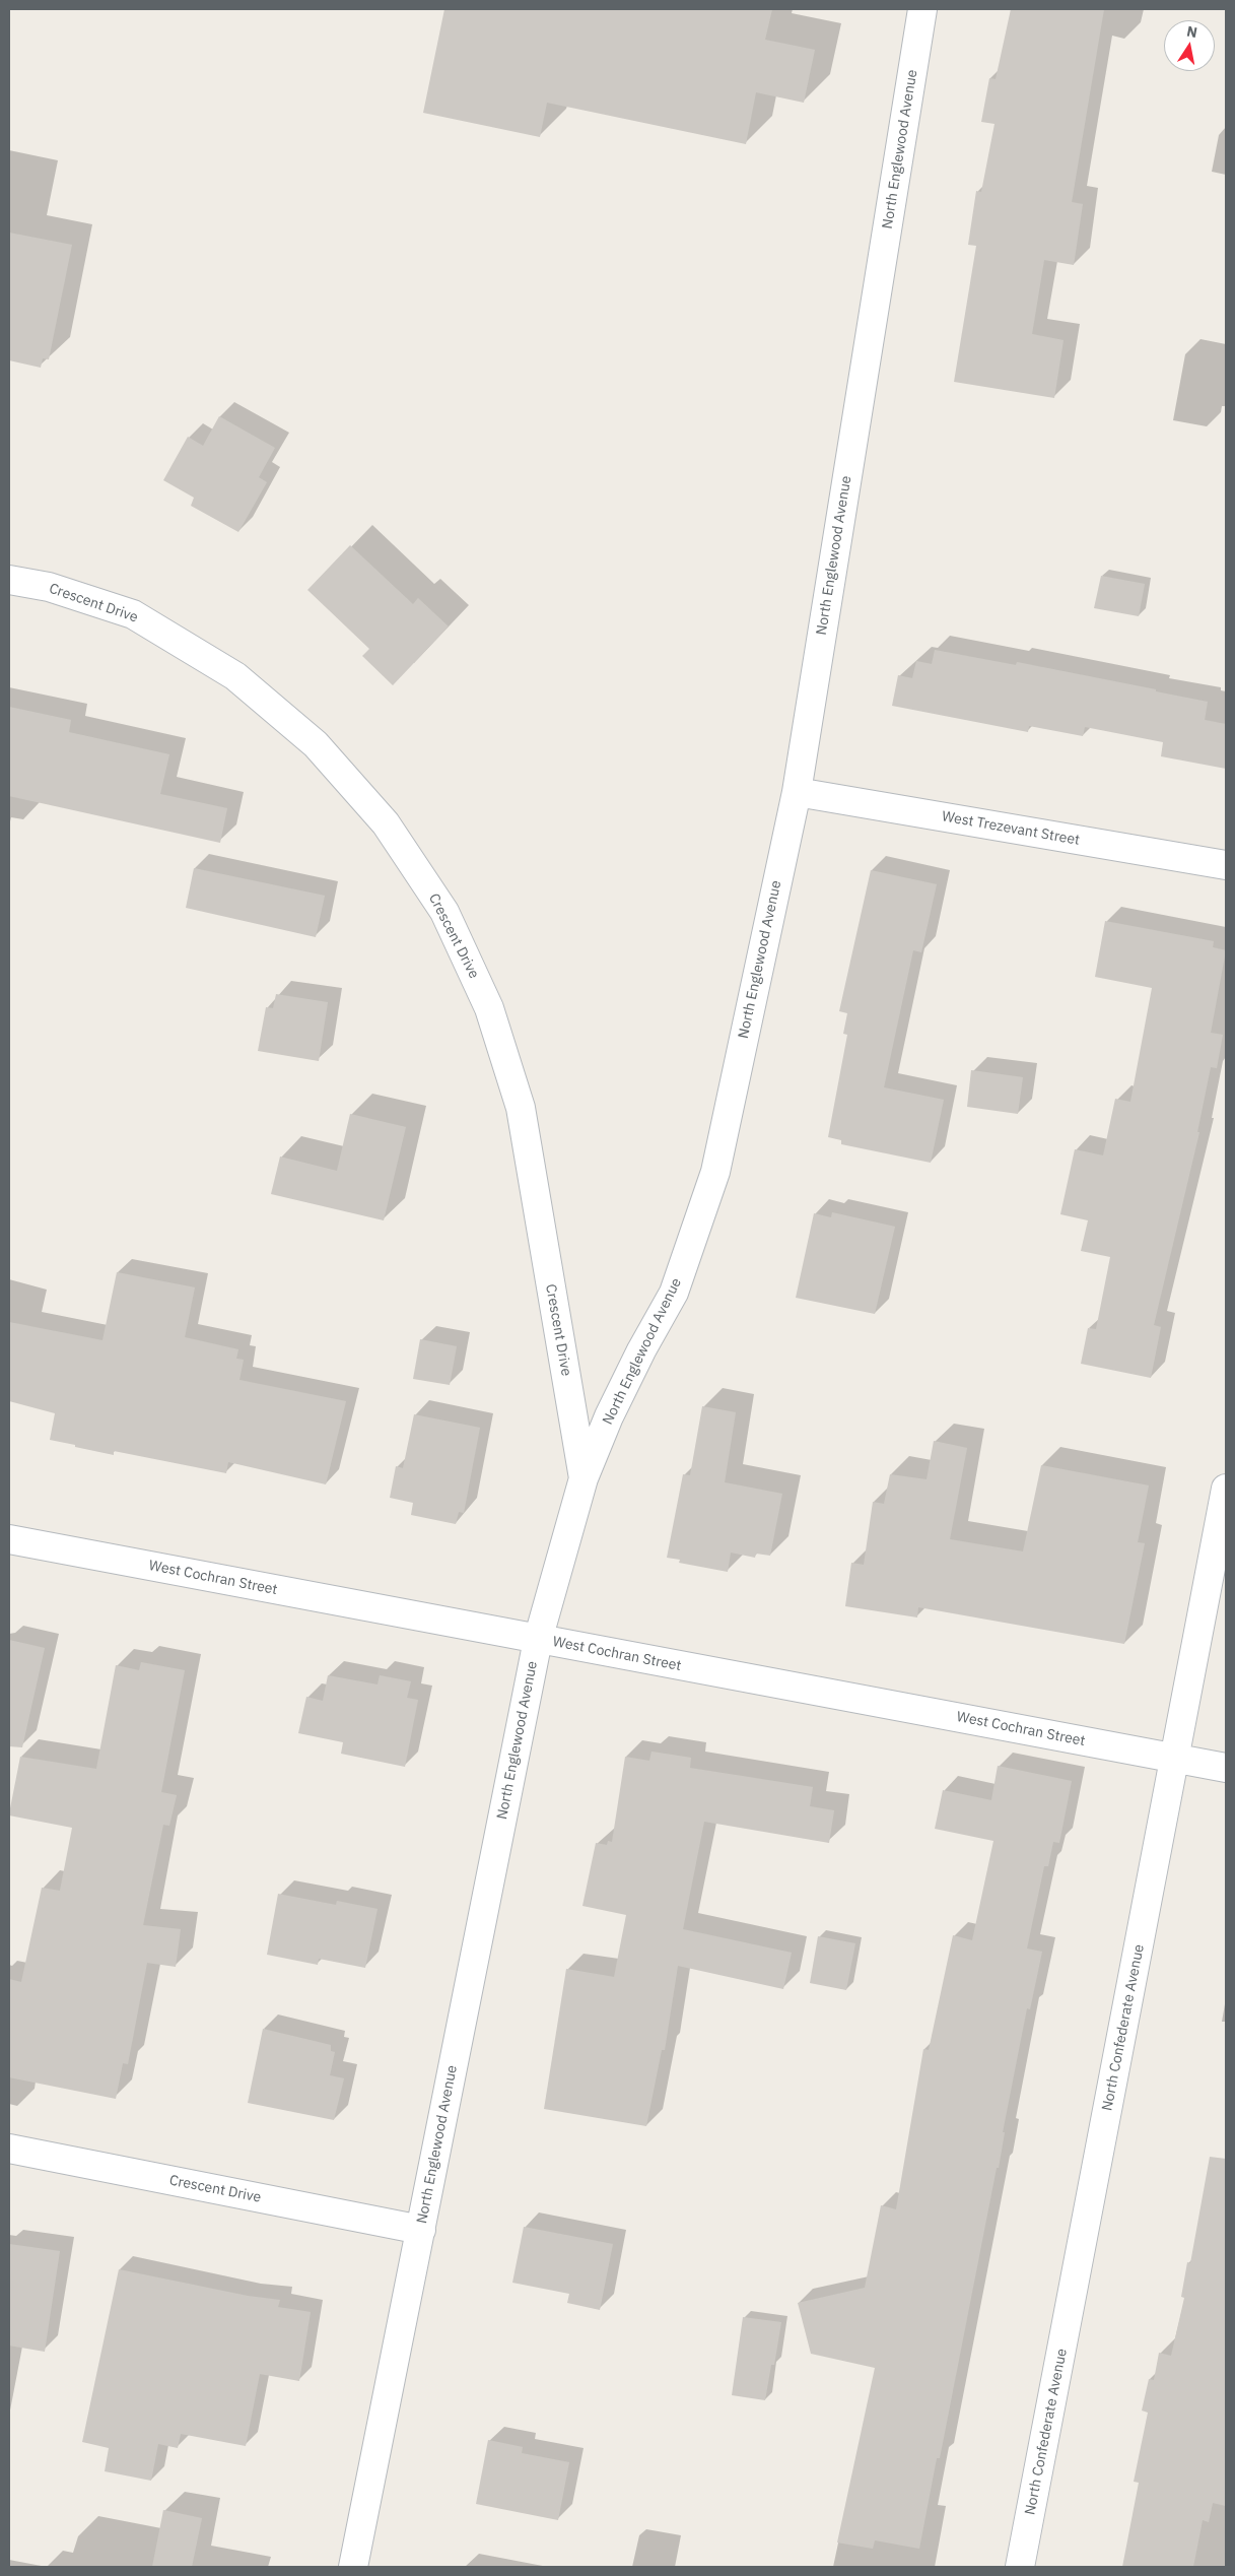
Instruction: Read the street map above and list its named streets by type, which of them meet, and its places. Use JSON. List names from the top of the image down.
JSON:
{
  "streets": {
    "street": [
      "North Englewood Avenue",
      "Crescent Drive",
      "West Trezevant Street",
      "West Cochran Street",
      "North Confederate Avenue"
    ]
  },
  "crossings": [
    ["North Englewood Avenue", "Crescent Drive"],
    ["North Englewood Avenue", "West Trezevant Street"],
    ["North Englewood Avenue", "West Cochran Street"],
    ["West Cochran Street", "North Confederate Avenue"]
  ],
  "north": "top"
}
